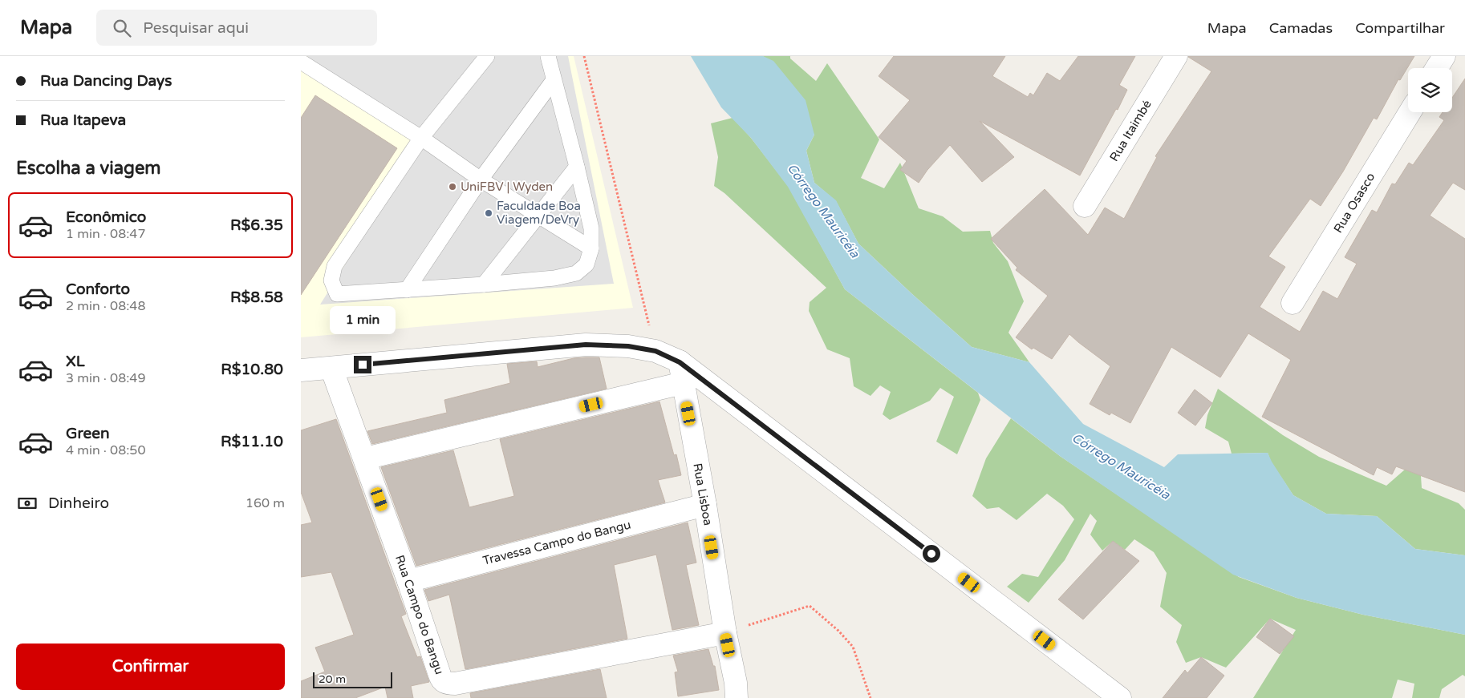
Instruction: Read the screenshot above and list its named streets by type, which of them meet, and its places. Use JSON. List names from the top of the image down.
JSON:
{
  "streets": {
    "street": [
      "Rua Itaimbé",
      "Rua Osasco",
      "Rua Lisboa",
      "Travessa Campo do Bangu",
      "Rua Campo do Bangu"
    ]
  },
  "crossings": [
    ["Rua Lisboa", "Travessa Campo do Bangu"],
    ["Rua Lisboa", "Rua Campo do Bangu"],
    ["Travessa Campo do Bangu", "Rua Campo do Bangu"]
  ],
  "water": ["Córrego Mauricéia"],
  "places": ["UniFBV | Wyden", "Faculdade Boa Viagem/DeVry"],
  "scale_bar": "20 m",
  "page": {
    "header": "Mapa",
    "search": "Pesquisar aqui",
    "nav": ["Mapa", "Camadas", "Compartilhar"],
    "banner": ["Rua Dancing Days", "Rua Itapeva"],
    "heading": "Escolha a viagem",
    "list": [
      {
        "name": "Econômico",
        "note": "1 min · 08:47",
        "value": "R$6.35"
      },
      {
        "name": "Conforto",
        "note": "2 min · 08:48",
        "value": "R$8.58"
      },
      {
        "name": "XL",
        "note": "3 min · 08:49",
        "value": "R$10.80"
      },
      {
        "name": "Green",
        "note": "4 min · 08:50",
        "value": "R$11.10"
      }
    ],
    "bubble": "1 min",
    "pay": ["Dinheiro", "160 m"],
    "buttons": "Confirmar",
    "scale": "20 m"
  }
}
